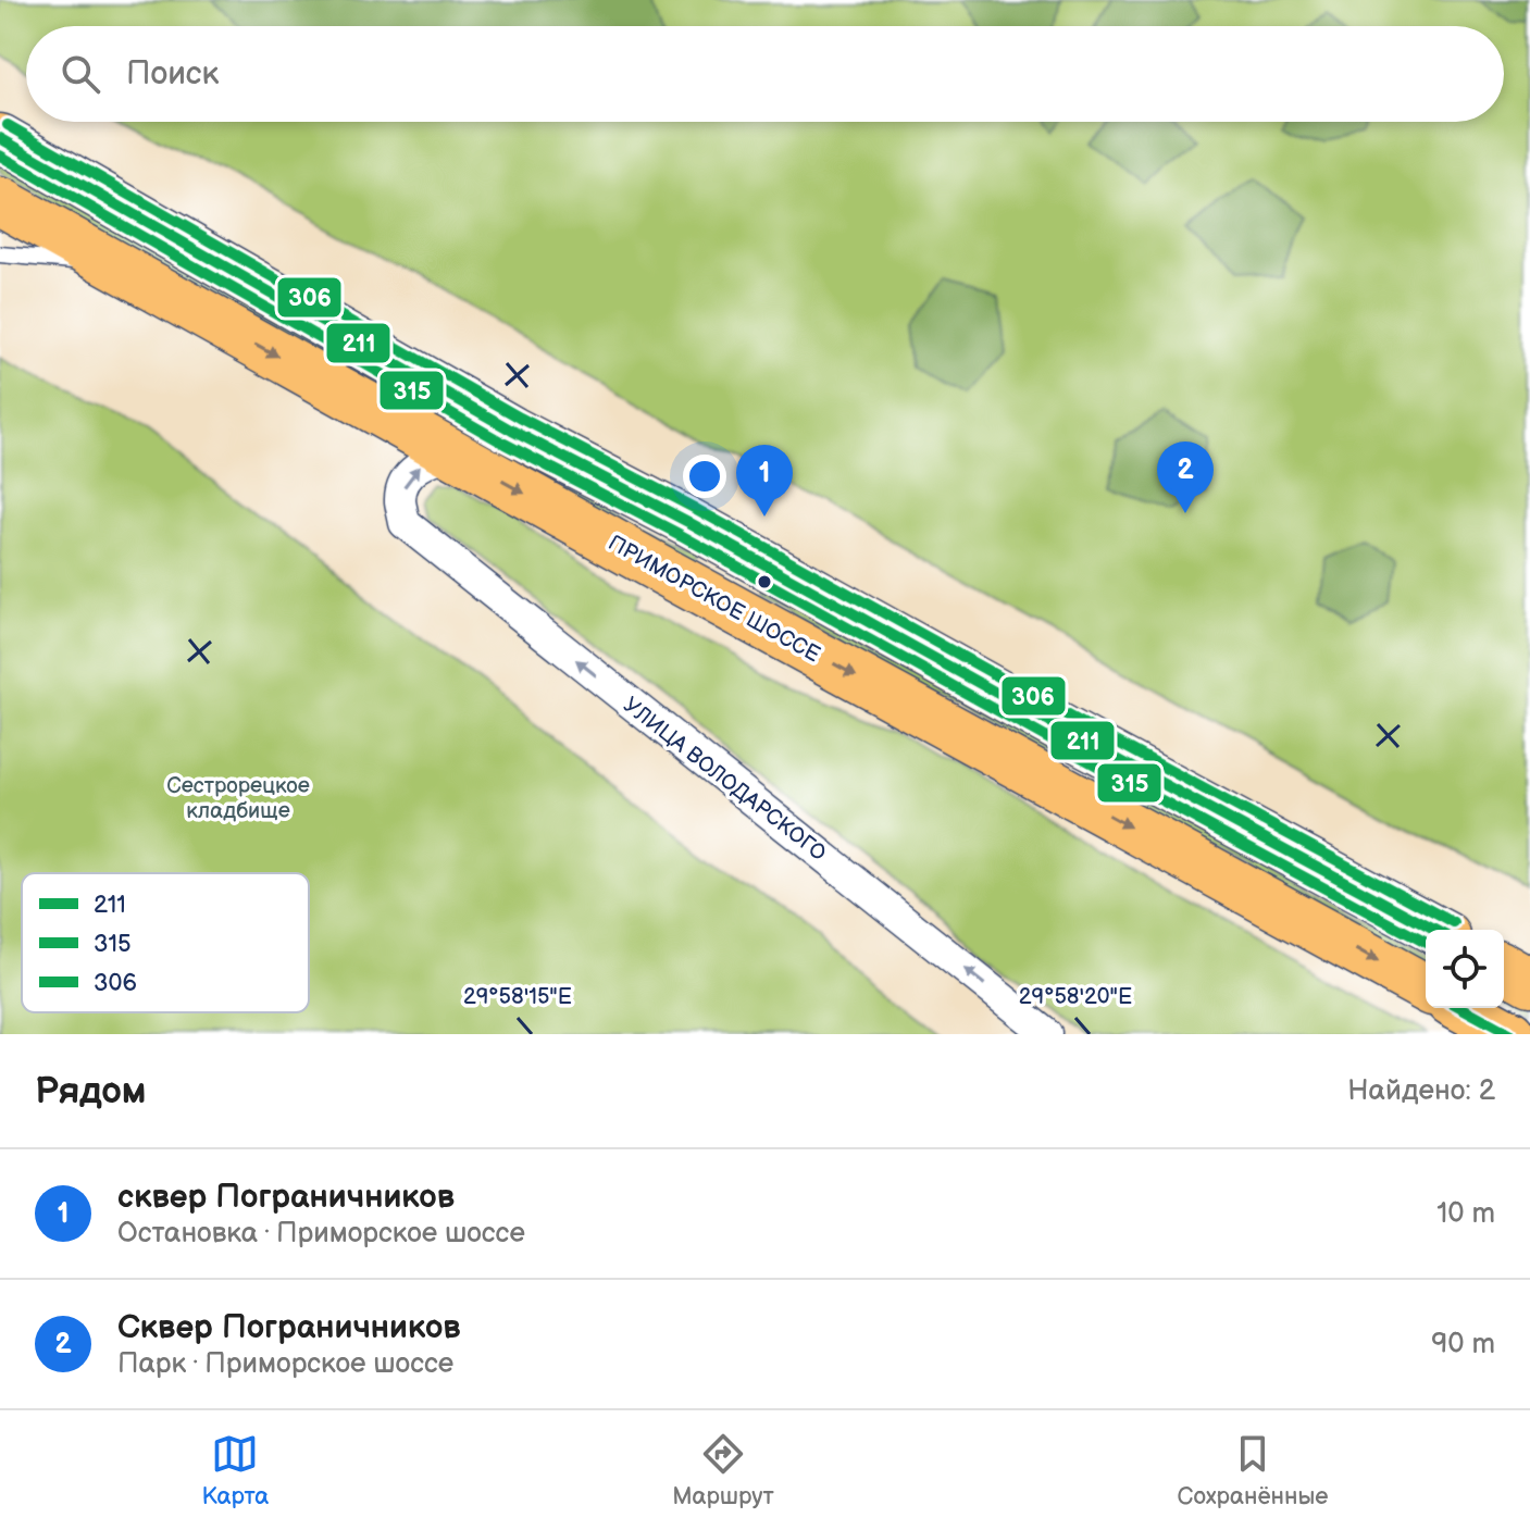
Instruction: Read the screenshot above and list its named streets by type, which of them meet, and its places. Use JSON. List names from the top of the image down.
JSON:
{
  "streets": {
    "highway": ["ПРИМОРСКОЕ ШОССЕ"],
    "street": ["УЛИЦА ВОЛОДАРСКОГО"]
  },
  "crossings": [
    ["ПРИМОРСКОЕ ШОССЕ", "УЛИЦА ВОЛОДАРСКОГО"]
  ],
  "one_way": ["УЛИЦА ВОЛОДАРСКОГО"],
  "parks": ["Сестрорецкое кладбище"],
  "lines": ["transit line 306", "transit line 211", "transit line 315"],
  "legend": ["211", "315", "306"],
  "page": {
    "search": "Поиск",
    "pins": ["2", "1"],
    "heading": ["Рядом", "Найдено: 2"],
    "list": [
      {
        "mark": "1",
        "name": "сквер Пограничников",
        "note": "Остановка · Приморское шоссе",
        "value": "10 m"
      },
      {
        "mark": "2",
        "name": "Сквер Пограничников",
        "note": "Парк · Приморское шоссе",
        "value": "90 m"
      }
    ],
    "nav": ["Карта", "Маршрут", "Сохранённые"]
  },
  "coordinates": ["29°58'15\"E", "29°58'20\"E"]
}
